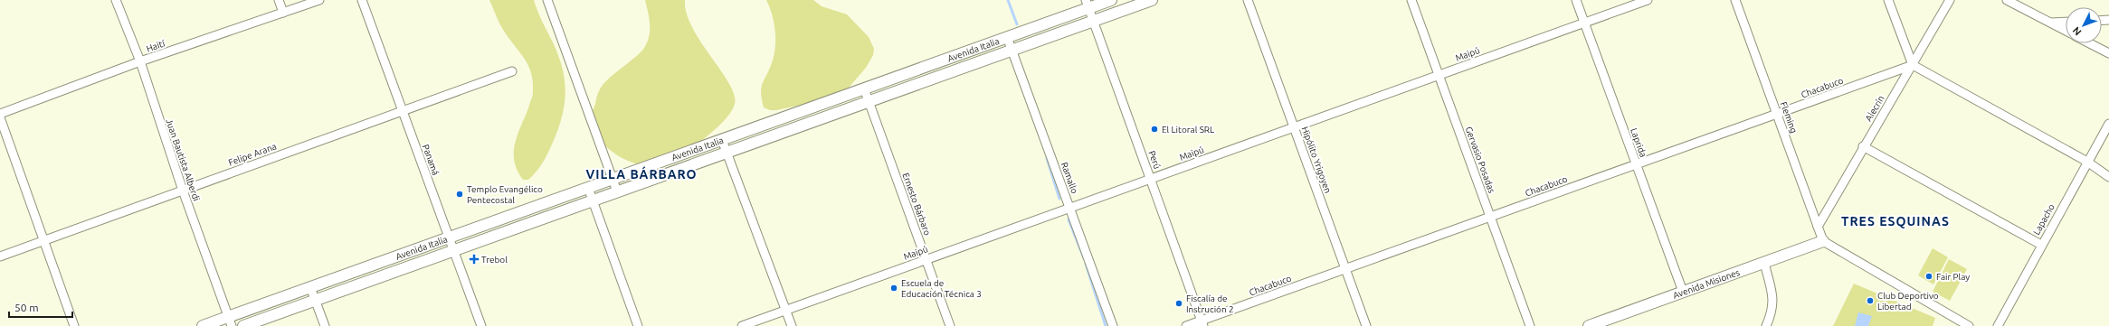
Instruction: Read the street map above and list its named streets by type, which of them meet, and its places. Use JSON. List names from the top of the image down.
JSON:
{
  "streets": {
    "main road": ["Avenida Italia", "Avenida Misiones"],
    "street": [
      "Haití",
      "Maipú",
      "Chacabuco",
      "Alecrín",
      "Fleming",
      "Laprida",
      "Felipe Arana",
      "Juan Bautista Alberdi",
      "Panamá",
      "Perú",
      "Hipólito Yrigoyen",
      "Gervasio Posadas",
      "Ramallo",
      "Ernesto Bárbaro",
      "Lapacho"
    ]
  },
  "crossings": [
    ["Haití", "Juan Bautista Alberdi"],
    ["Avenida Italia", "Juan Bautista Alberdi"],
    ["Avenida Italia", "Panamá"],
    ["Avenida Italia", "Perú"],
    ["Avenida Italia", "Ramallo"],
    ["Avenida Italia", "Ernesto Bárbaro"],
    ["Maipú", "Laprida"],
    ["Maipú", "Perú"],
    ["Maipú", "Hipólito Yrigoyen"],
    ["Maipú", "Gervasio Posadas"],
    ["Maipú", "Ramallo"],
    ["Maipú", "Ernesto Bárbaro"],
    ["Chacabuco", "Alecrín"],
    ["Chacabuco", "Fleming"],
    ["Chacabuco", "Laprida"],
    ["Chacabuco", "Perú"],
    ["Chacabuco", "Hipólito Yrigoyen"],
    ["Chacabuco", "Gervasio Posadas"],
    ["Alecrín", "Fleming"],
    ["Fleming", "Avenida Misiones"],
    ["Laprida", "Avenida Misiones"],
    ["Felipe Arana", "Juan Bautista Alberdi"],
    ["Felipe Arana", "Panamá"]
  ],
  "districts": ["VILLA BÁRBARO", "TRES ESQUINAS"],
  "places": {
    "other": [
      "El Litoral SRL",
      "Templo Evangélico Pentecostal",
      "Fair Play",
      "Escuela de Educación Técnica 3",
      "Club Deportivo Libertad",
      "Fiscalía de Instrución 2"
    ],
    "health": ["Trebol"]
  },
  "scale_bar": "50 m",
  "north": "bottom left"
}
